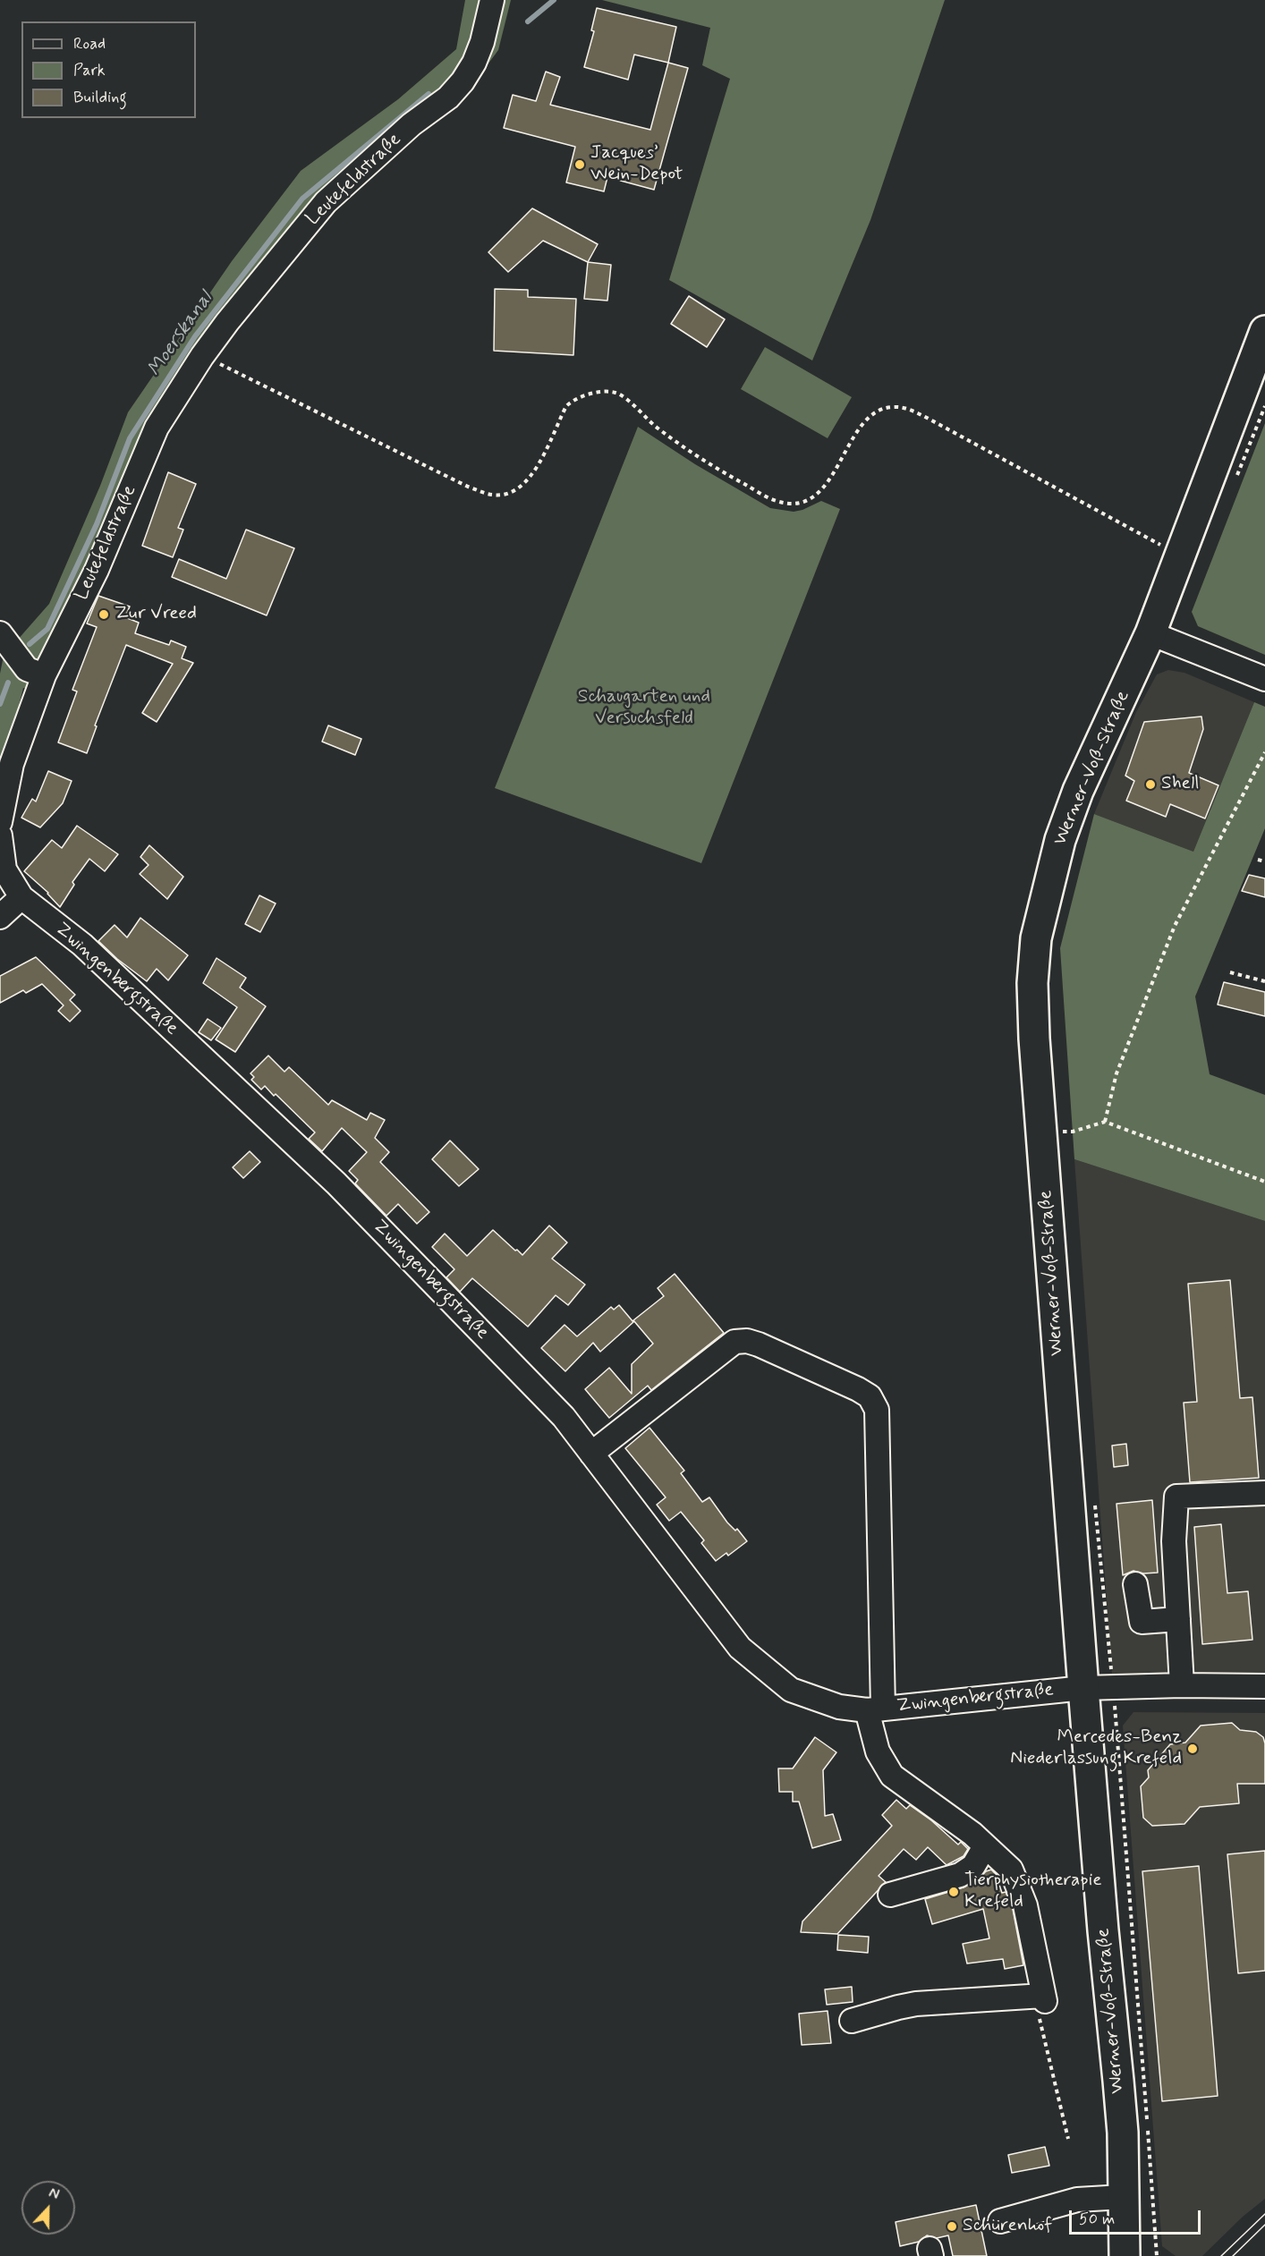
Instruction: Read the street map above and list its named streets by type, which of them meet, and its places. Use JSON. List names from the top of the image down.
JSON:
{
  "streets": {
    "main road": ["Werner-Voß-Straße"],
    "street": ["Leutefeldstraße", "Zwingenbergstraße"]
  },
  "crossings": [
    ["Werner-Voß-Straße", "Zwingenbergstraße"]
  ],
  "water": ["Moerskanal"],
  "parks": ["Schaugarten und Versuchsfeld"],
  "places": [
    "Jacques’ Wein-Depot",
    "Zur Vreed",
    "Shell",
    "Mercedes-Benz Niederlassung Krefeld",
    "Tierphysiotherapie Krefeld",
    "Schürenhof"
  ],
  "legend": ["Road", "Park", "Building"],
  "scale_bar": "50 m",
  "north": "top"
}
